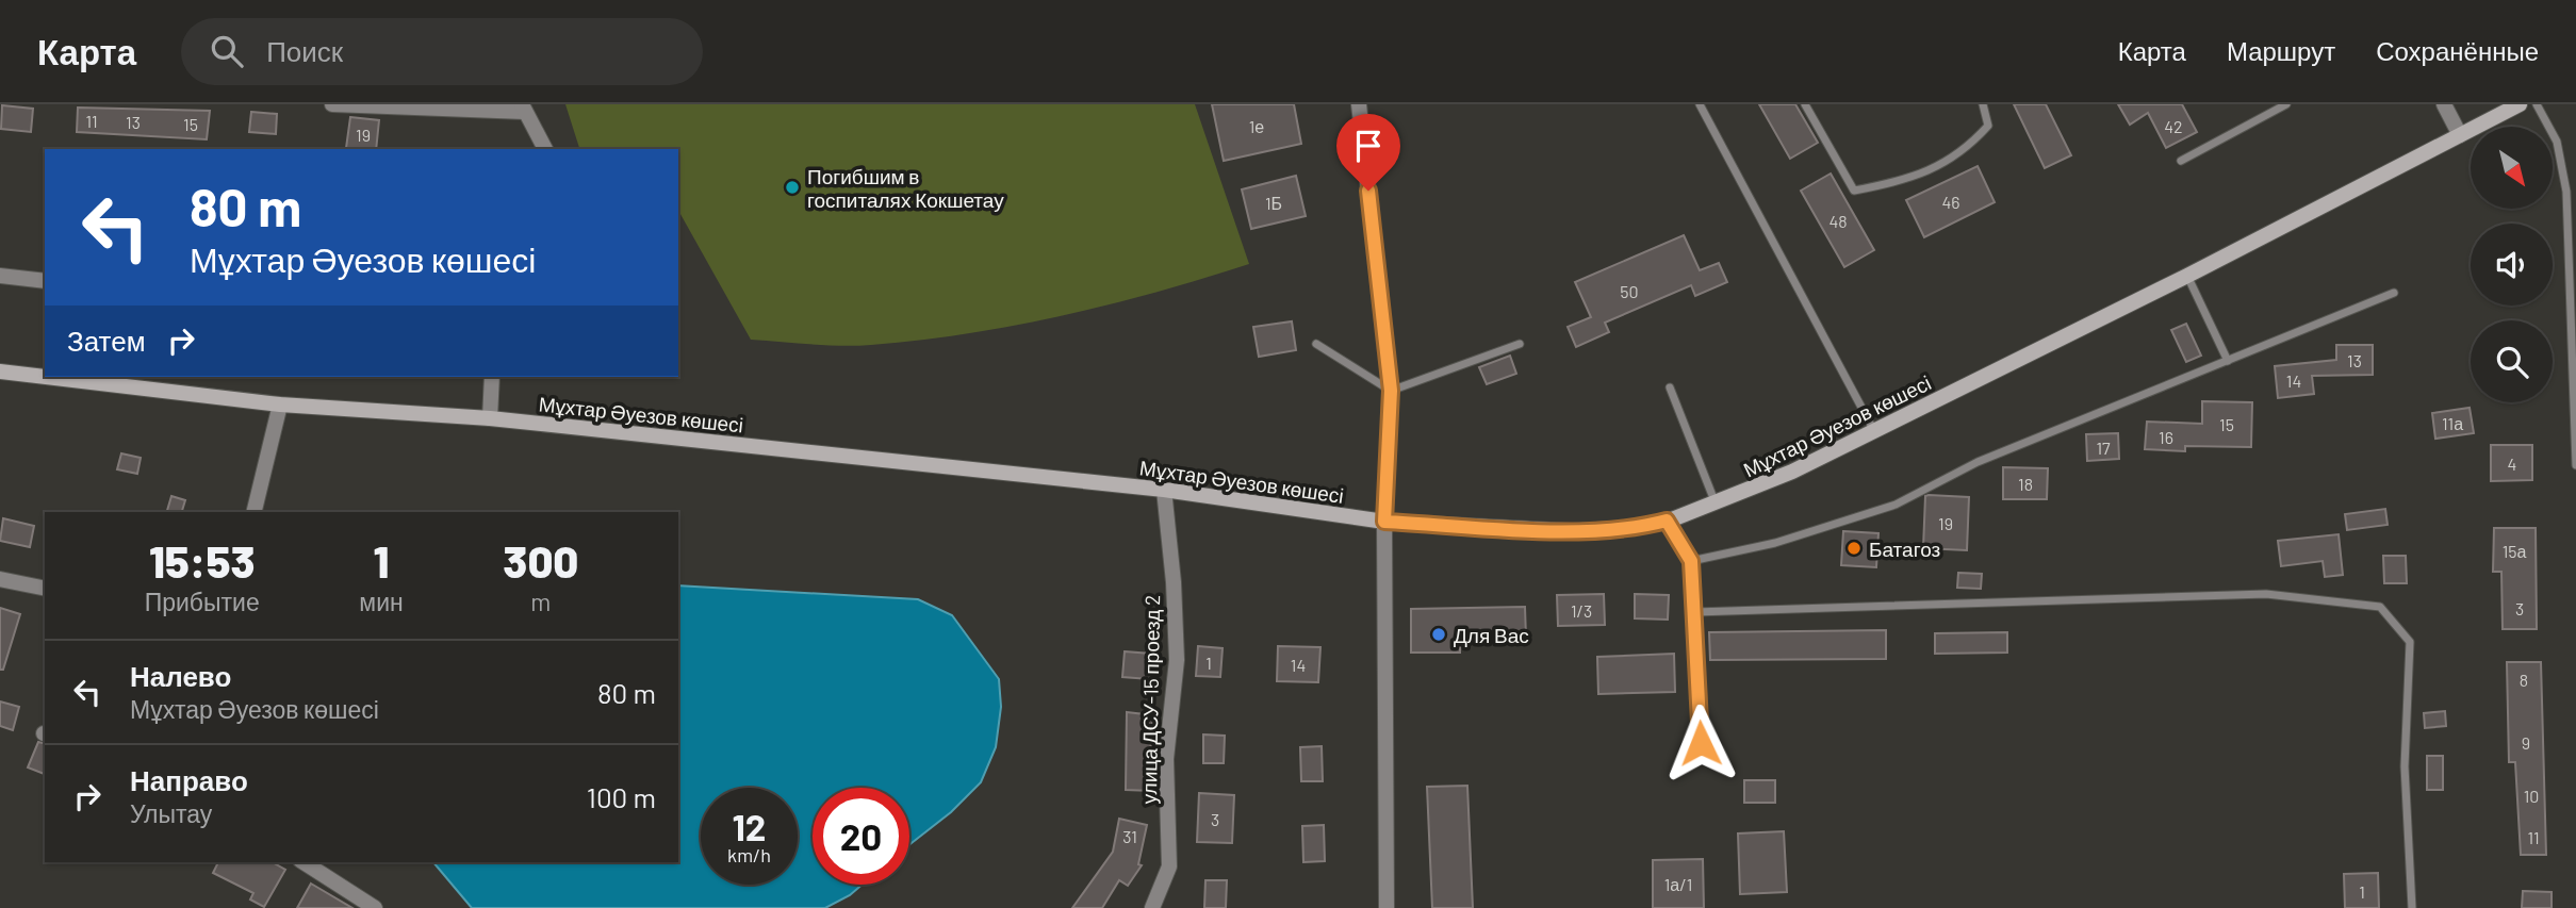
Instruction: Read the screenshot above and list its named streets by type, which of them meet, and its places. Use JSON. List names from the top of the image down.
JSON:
{
  "streets": {
    "main road": ["Мұхтар Әуезов көшесі"],
    "street": ["улица ДСУ-15 проезд 2"]
  },
  "crossings": [
    ["Мұхтар Әуезов көшесі", "улица ДСУ-15 проезд 2"]
  ],
  "places": ["Погибшим в госпиталях Кокшетау", "Батагоз", "Для Вас"],
  "house_numbers": [
    "11",
    "13",
    "15",
    "1е",
    "42",
    "19",
    "46",
    "1Б",
    "48",
    "50",
    "13",
    "14",
    "11а",
    "15",
    "16",
    "17",
    "4",
    "18",
    "19",
    "15а",
    "3",
    "1/3",
    "1",
    "14",
    "8",
    "9",
    "10",
    "3",
    "31",
    "11",
    "1а/1",
    "1"
  ],
  "north": "bottom right",
  "page": {
    "header": "Карта",
    "search": "Поиск",
    "nav": ["Карта", "Маршрут", "Сохранённые"],
    "turn": ["80 m", "Мұхтар Әуезов көшесі"],
    "then": "Затем",
    "eta": [
      "15:53",
      "Прибытие",
      "1",
      "мин",
      "300",
      "m"
    ],
    "list": [
      {
        "name": "Налево",
        "note": "Мұхтар Әуезов көшесі",
        "value": "80 m"
      },
      {
        "name": "Направо",
        "note": "Улытау",
        "value": "100 m"
      }
    ],
    "speed": "12 km/h",
    "limit": "20"
  }
}
